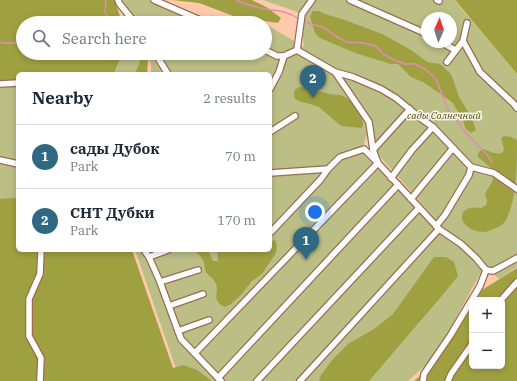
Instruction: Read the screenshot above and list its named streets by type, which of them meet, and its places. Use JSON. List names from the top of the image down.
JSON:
{
  "parks": ["сады Солнечный"],
  "north": "top",
  "page": {
    "search": "Search here",
    "pins": ["2", "1"],
    "heading": ["Nearby", "2 results"],
    "list": [
      {
        "mark": "1",
        "name": "сады Дубок",
        "note": "Park",
        "value": "70 m"
      },
      {
        "mark": "2",
        "name": "СНТ Дубки",
        "note": "Park",
        "value": "170 m"
      }
    ],
    "map_buttons": ["+", "−"]
  }
}
